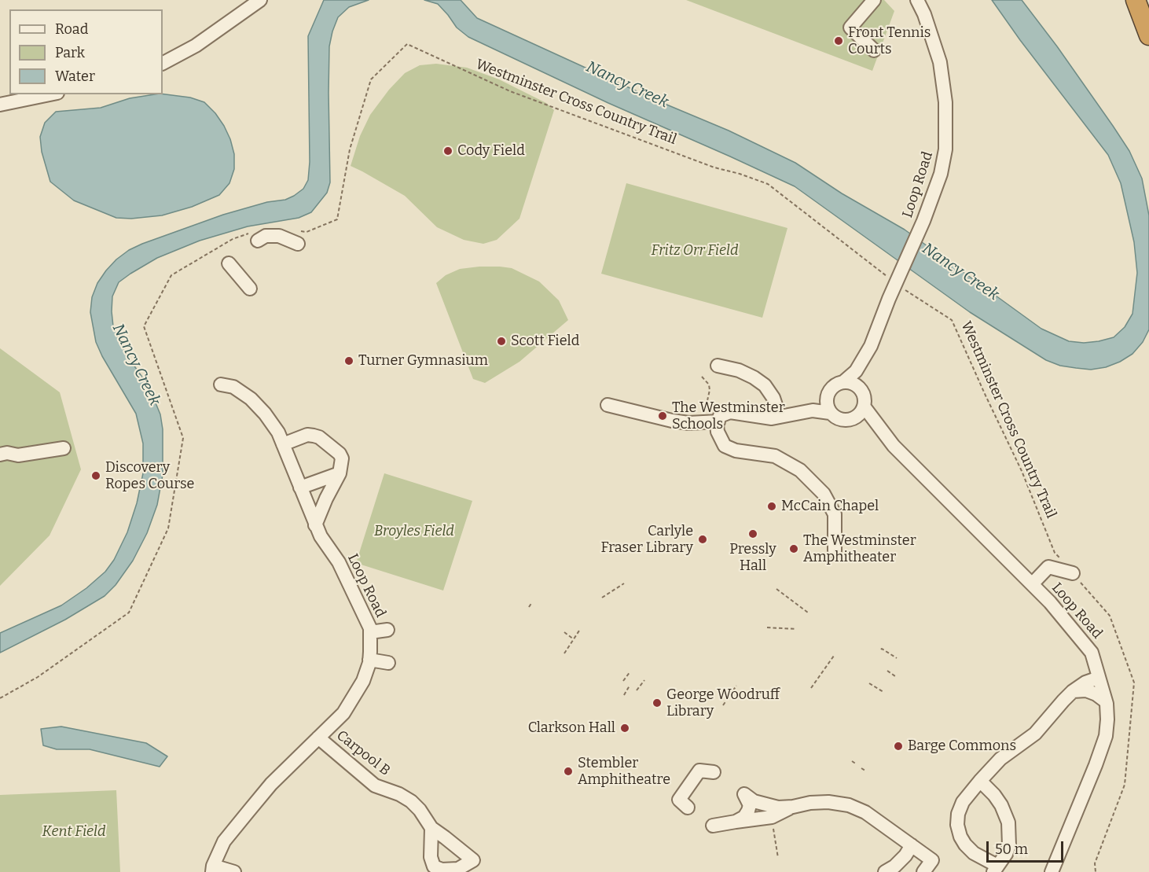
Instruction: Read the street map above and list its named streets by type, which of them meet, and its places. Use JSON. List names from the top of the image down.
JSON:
{
  "streets": {
    "street": ["Loop Road", "Carpool B"],
    "path": ["Westminster Cross Country Trail"]
  },
  "crossings": [
    ["Westminster Cross Country Trail", "Loop Road"],
    ["Loop Road", "Carpool B"]
  ],
  "water": ["Nancy Creek"],
  "parks": ["Fritz Orr Field", "Broyles Field", "Kent Field"],
  "places": [
    "Front Tennis Courts",
    "Cody Field",
    "Scott Field",
    "Turner Gymnasium",
    "The Westminster Schools",
    "Discovery Ropes Course",
    "McCain Chapel",
    "Pressly Hall",
    "Carlyle Fraser Library",
    "The Westminster Amphitheater",
    "George Woodruff Library",
    "Clarkson Hall",
    "Barge Commons",
    "Stembler Amphitheatre"
  ],
  "legend": ["Road", "Park", "Water"],
  "scale_bar": "50 m"
}
